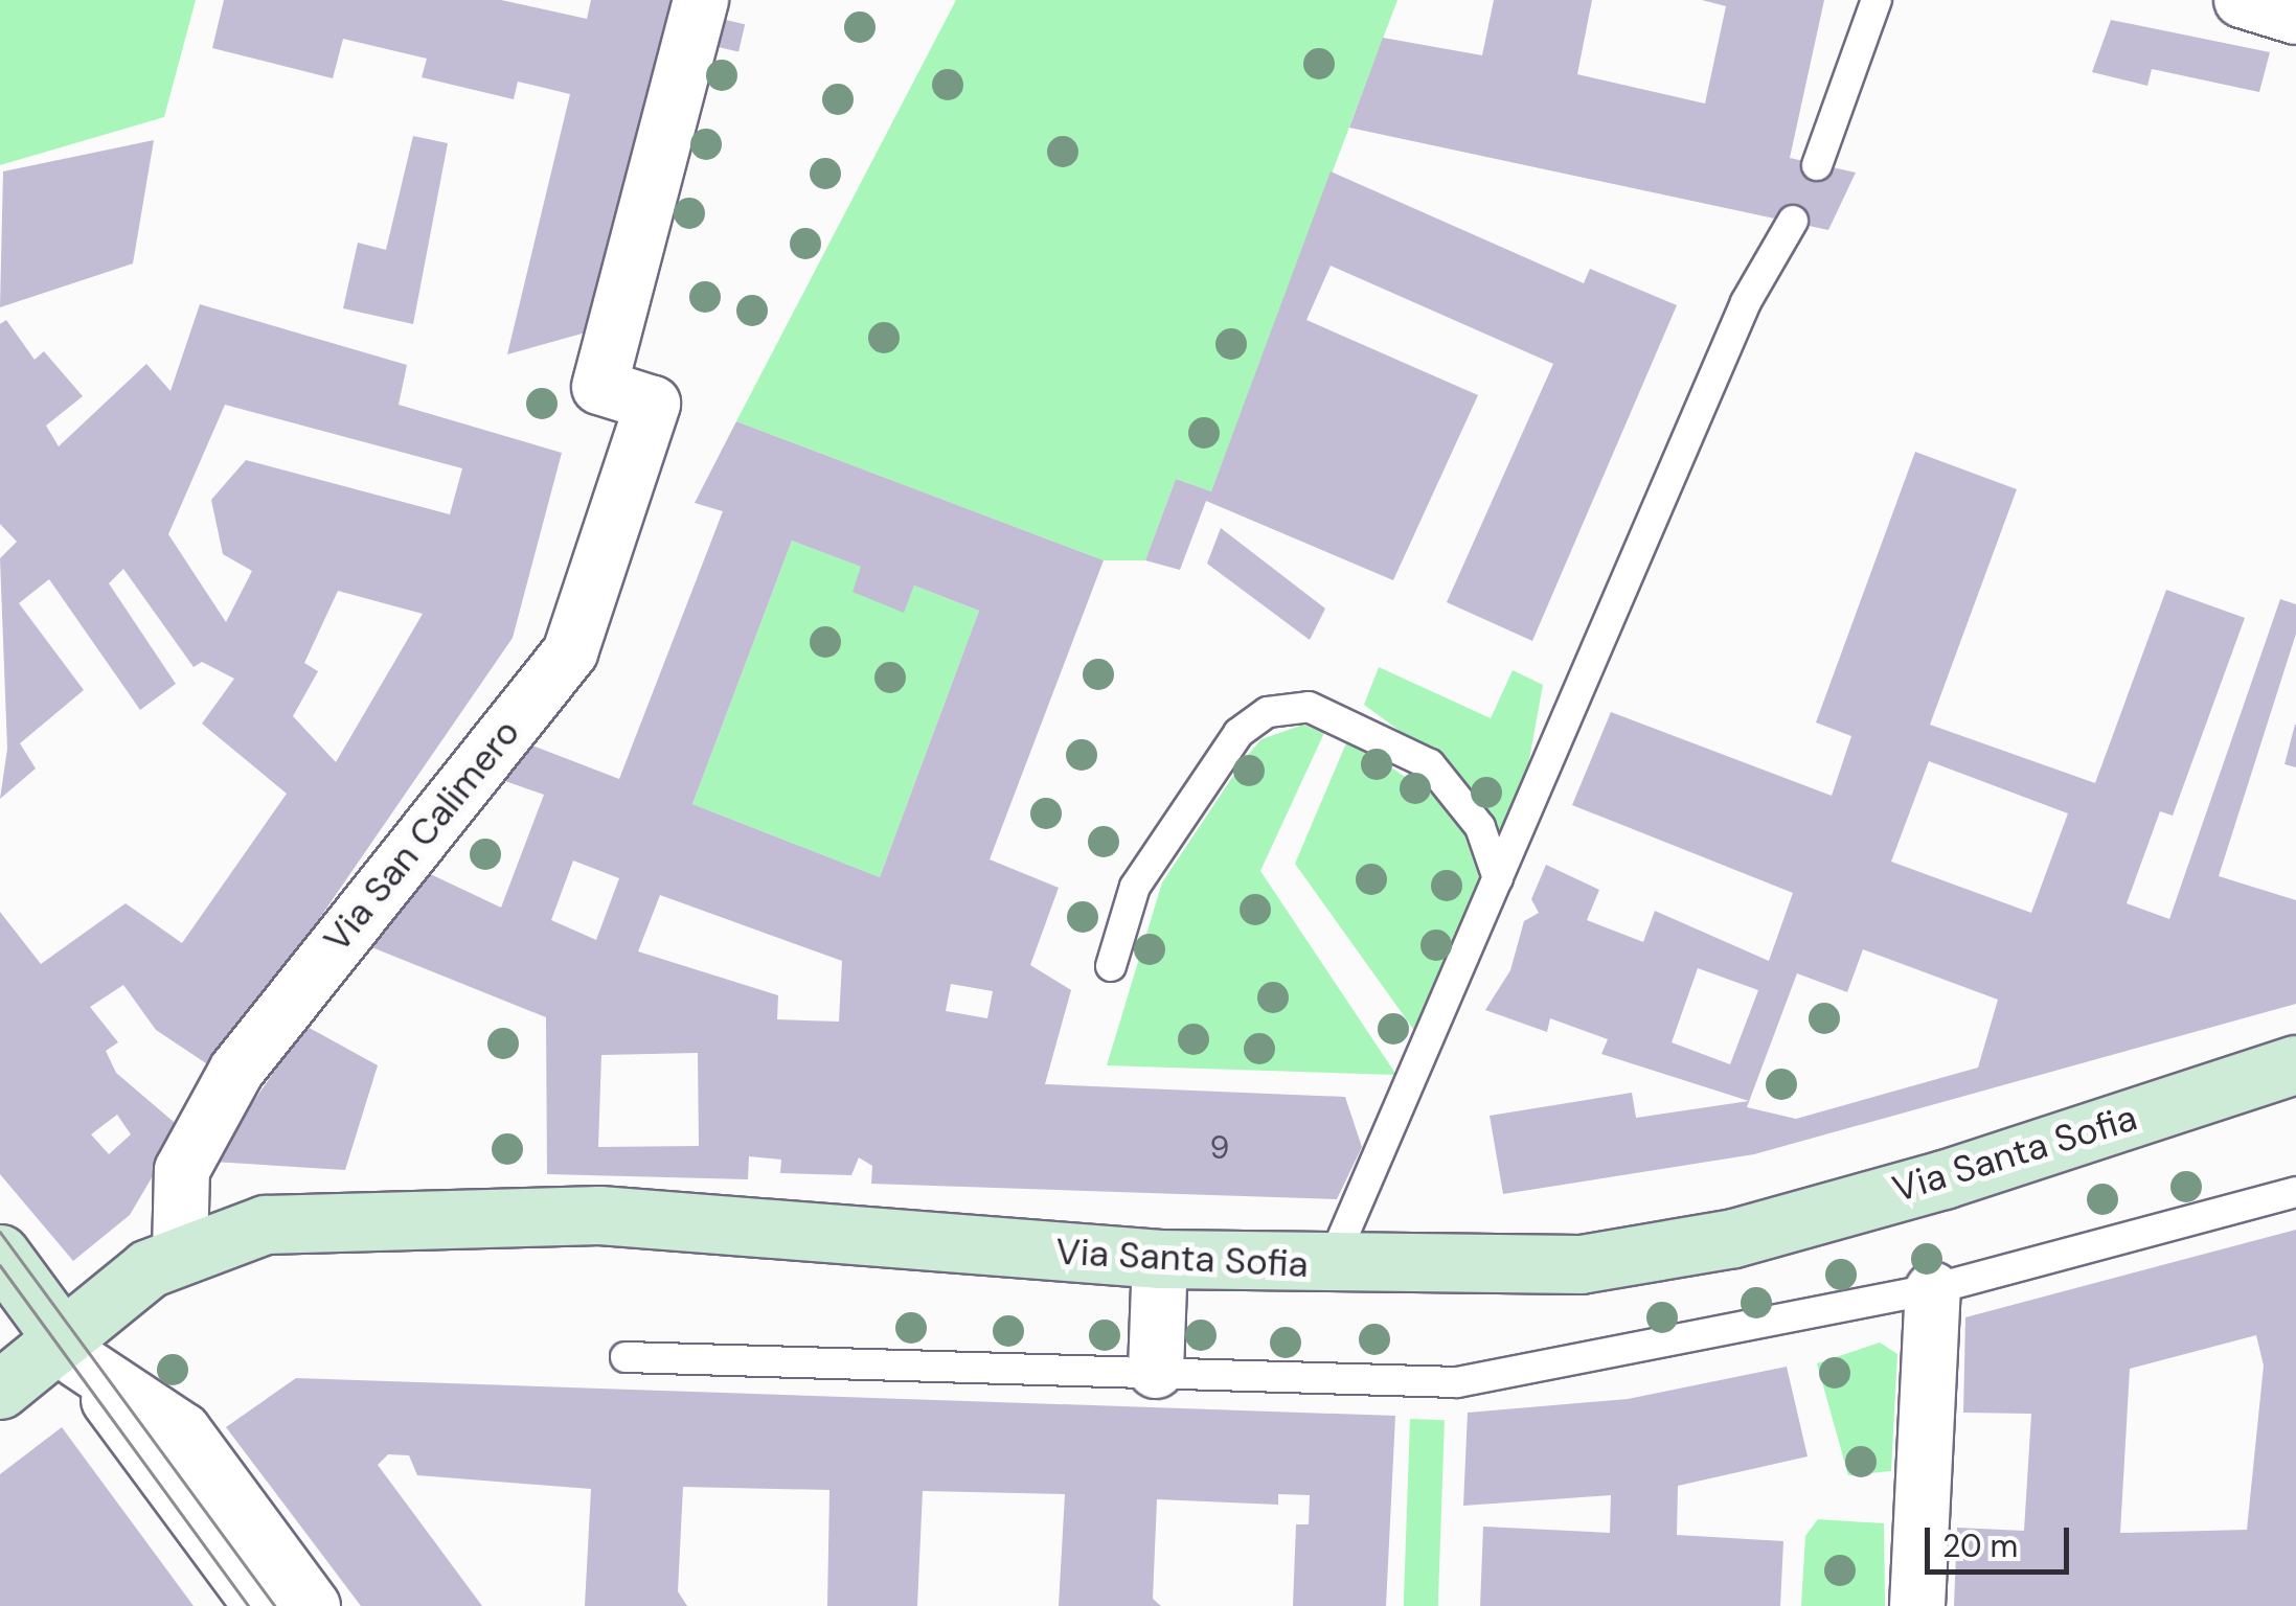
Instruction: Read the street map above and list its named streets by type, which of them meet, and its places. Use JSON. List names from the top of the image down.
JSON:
{
  "streets": {
    "street": ["Via San Calimero", "Via Santa Sofia"]
  },
  "crossings": [
    ["Via San Calimero", "Via Santa Sofia"]
  ],
  "house_numbers": ["9"],
  "scale_bar": "20 m"
}
